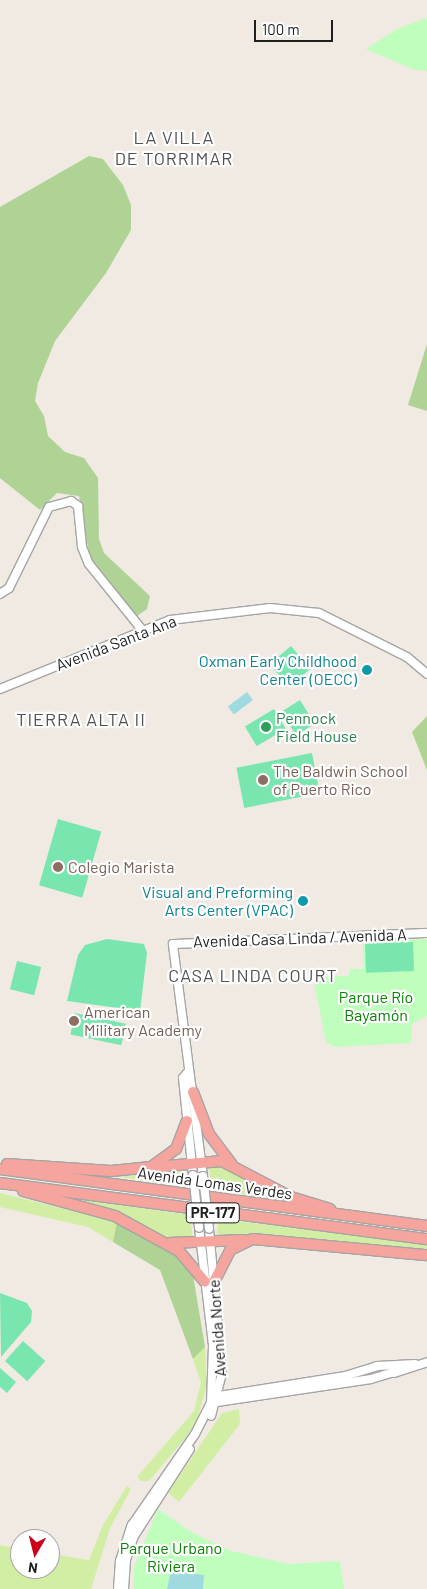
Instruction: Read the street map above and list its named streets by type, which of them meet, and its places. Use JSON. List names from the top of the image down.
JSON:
{
  "streets": {
    "highway": ["Avenida Lomas Verdes", "PR-177"],
    "street": ["Avenida Santa Ana", "Avenida Casa Linda / Avenida A", "Avenida Norte"]
  },
  "crossings": [
    ["Avenida Casa Linda / Avenida A", "Avenida Norte"]
  ],
  "districts": ["LA VILLA DE TORRIMAR", "TIERRA ALTA II", "CASA LINDA COURT"],
  "parks": ["Parque Río Bayamón", "Parque Urbano Riviera"],
  "places": [
    "Oxman Early Childhood Center (OECC)",
    "Pennock Field House",
    "The Baldwin School of Puerto Rico",
    "Colegio Marista",
    "Visual and Preforming Arts Center (VPAC)",
    "American Military Academy"
  ],
  "scale_bar": "100 m",
  "north": "bottom"
}
